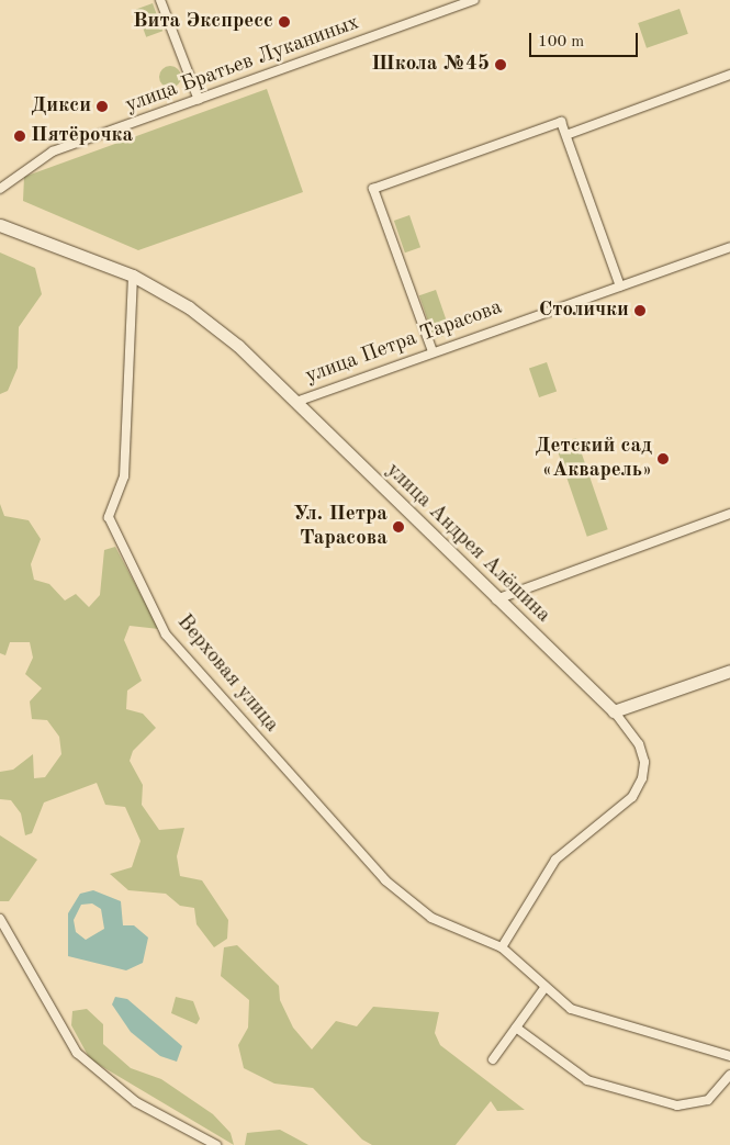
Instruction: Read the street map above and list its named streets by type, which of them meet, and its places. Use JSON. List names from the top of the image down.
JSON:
{
  "streets": {
    "street": [
      "улица Братьев Луканиных",
      "улица Петра Тарасова",
      "улица Андрея Алёшина",
      "Верховая улица"
    ]
  },
  "crossings": [
    ["улица Петра Тарасова", "улица Андрея Алёшина"],
    ["улица Петра Тарасова", "Верховая улица"]
  ],
  "places": [
    "Вита Экспресс",
    "Школа №45",
    "Дикси",
    "Пятёрочка",
    "Столички",
    "Детский сад «Акварель»",
    "Ул. Петра Тарасова"
  ],
  "scale_bar": "100 m"
}
